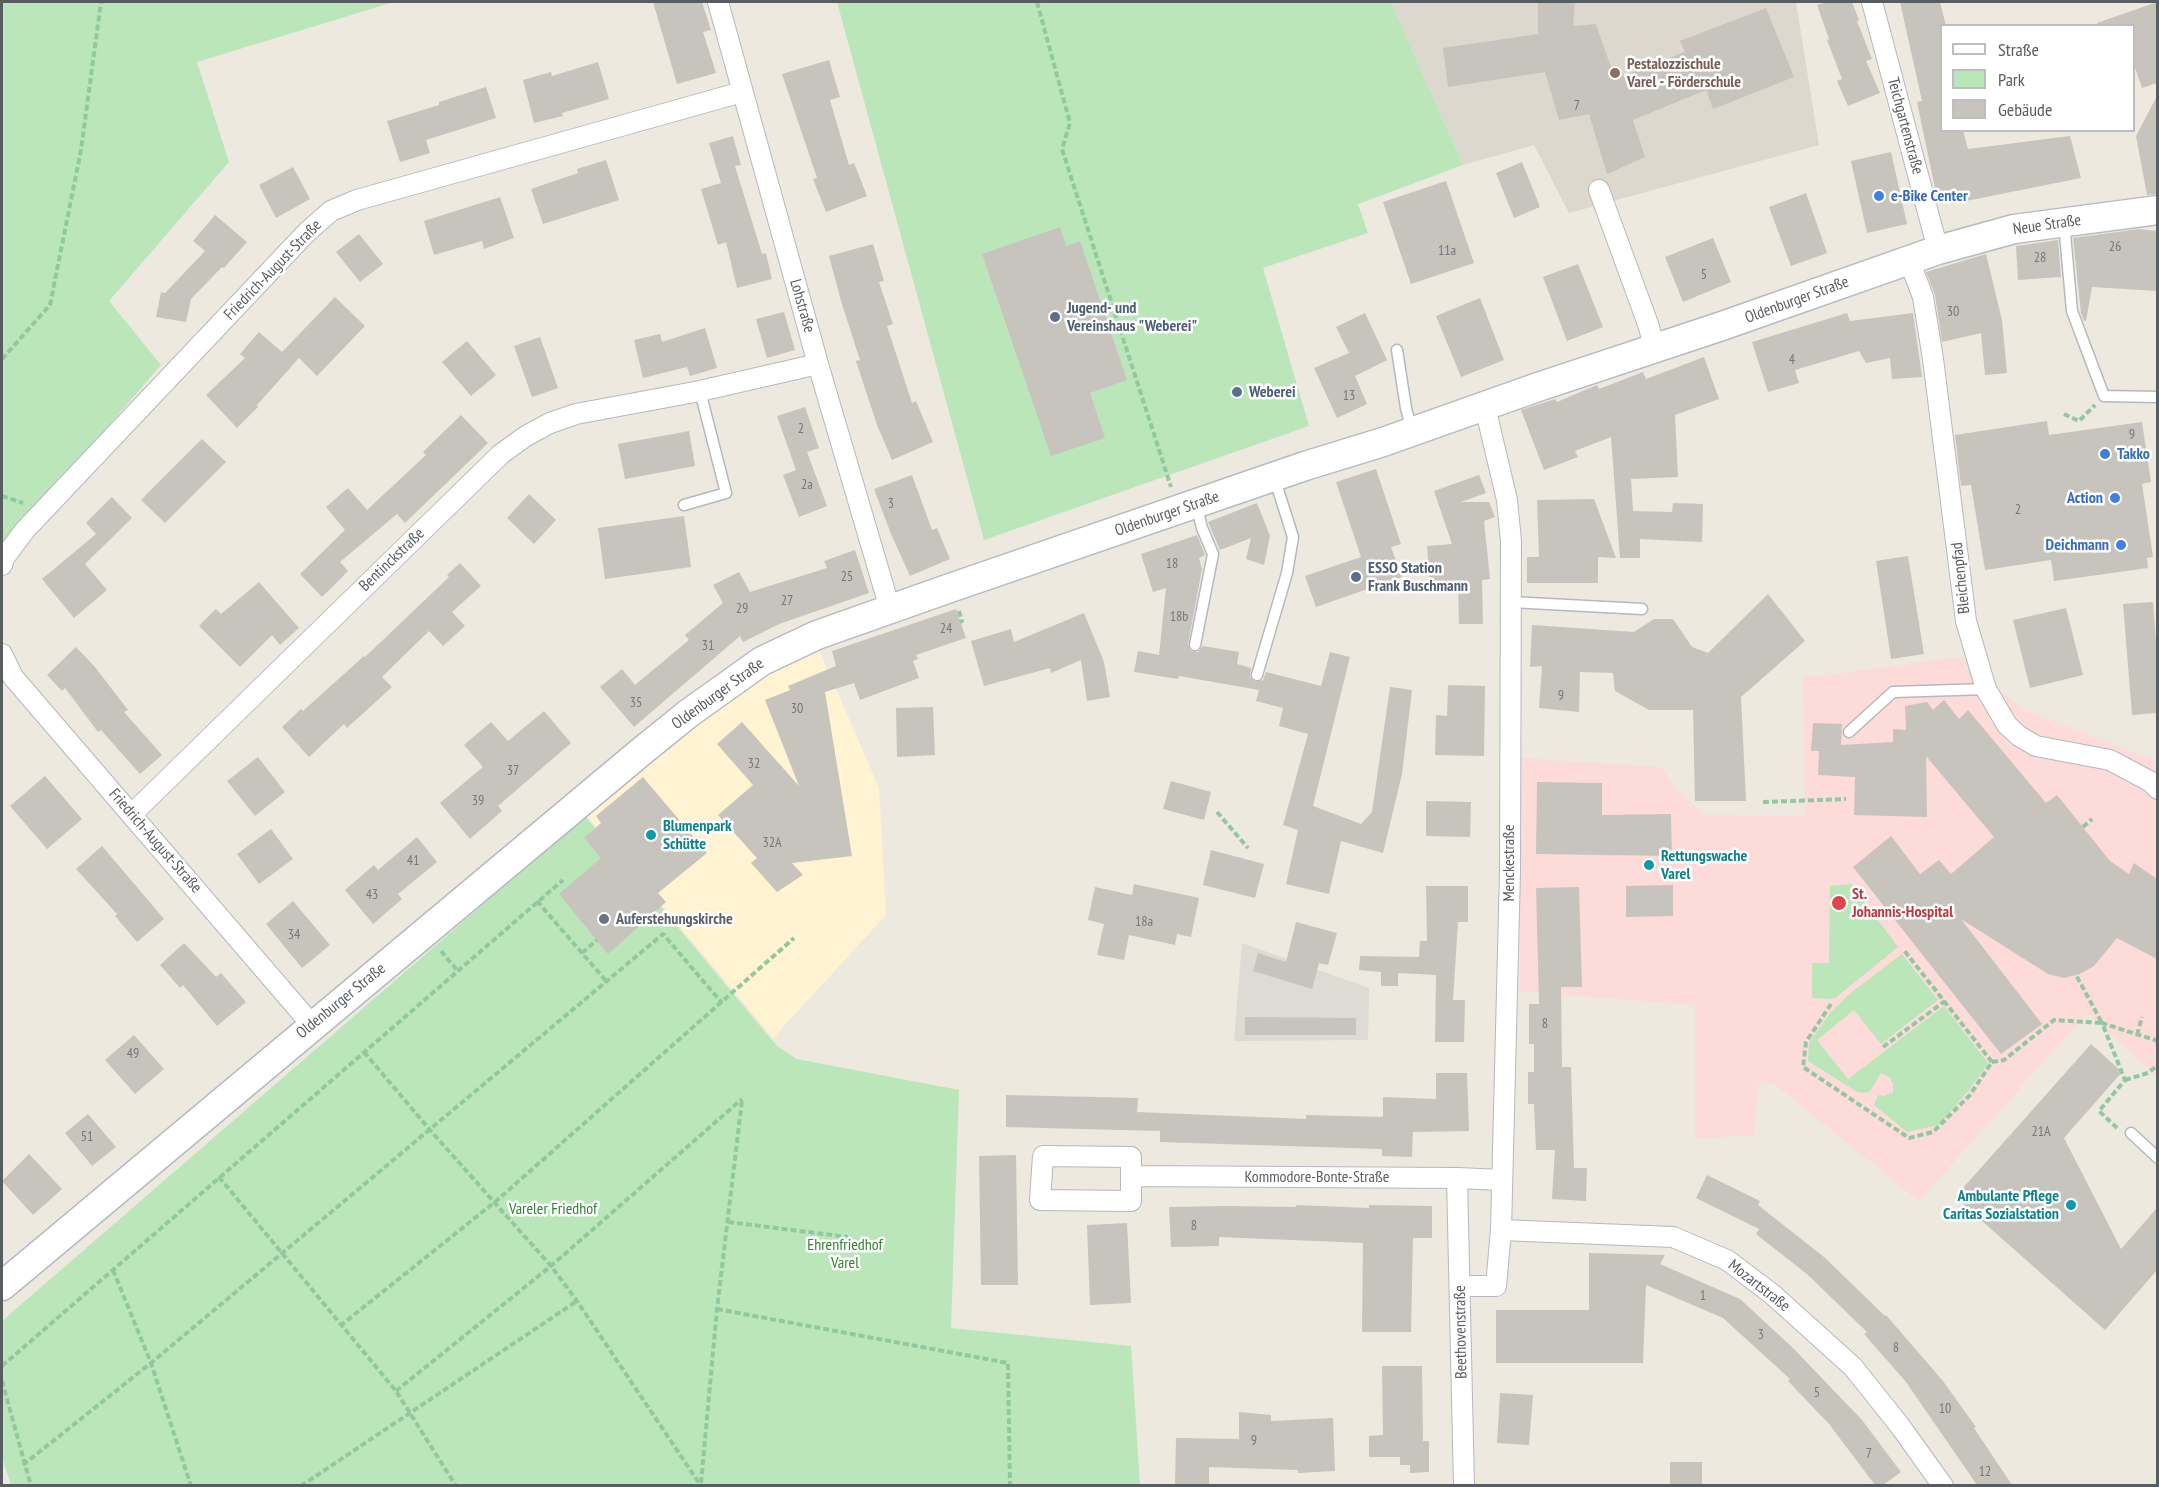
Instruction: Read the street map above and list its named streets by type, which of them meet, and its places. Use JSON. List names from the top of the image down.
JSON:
{
  "streets": {
    "main road": ["Neue Straße", "Oldenburger Straße"],
    "street": [
      "Teichgartenstraße",
      "Friedrich-August-Straße",
      "Lohstraße",
      "Bentinckstraße",
      "Bleichenpfad",
      "Menckestraße",
      "Kommodore-Bonte-Straße",
      "Mozartstraße",
      "Beethovenstraße"
    ]
  },
  "crossings": [
    ["Teichgartenstraße", "Neue Straße"],
    ["Teichgartenstraße", "Oldenburger Straße"],
    ["Neue Straße", "Oldenburger Straße"],
    ["Friedrich-August-Straße", "Oldenburger Straße"],
    ["Friedrich-August-Straße", "Lohstraße"],
    ["Friedrich-August-Straße", "Bentinckstraße"],
    ["Oldenburger Straße", "Lohstraße"],
    ["Oldenburger Straße", "Bleichenpfad"],
    ["Oldenburger Straße", "Menckestraße"],
    ["Lohstraße", "Bentinckstraße"],
    ["Menckestraße", "Kommodore-Bonte-Straße"],
    ["Menckestraße", "Mozartstraße"],
    ["Menckestraße", "Beethovenstraße"],
    ["Kommodore-Bonte-Straße", "Beethovenstraße"]
  ],
  "parks": ["Vareler Friedhof", "Ehrenfriedhof Varel"],
  "places": [
    "Pestalozzischule Varel - Förderschule",
    "e-Bike Center",
    "Jugend- und Vereinshaus \"Weberei\"",
    "Weberei",
    "Takko",
    "Action",
    "Deichmann",
    "ESSO Station Frank Buschmann",
    "Blumenpark Schütte",
    "Rettungswache Varel",
    "St. Johannis-Hospital",
    "Auferstehungskirche",
    "Ambulante Pflege Caritas Sozialstation"
  ],
  "house_numbers": [
    "7",
    "26",
    "11a",
    "28",
    "5",
    "30",
    "4",
    "13",
    "2",
    "9",
    "2a",
    "3",
    "2",
    "18",
    "25",
    "27",
    "29",
    "18b",
    "24",
    "31",
    "9",
    "35",
    "30",
    "32",
    "37",
    "39",
    "32A",
    "41",
    "43",
    "18a",
    "34",
    "8",
    "49",
    "21A",
    "51",
    "8",
    "1",
    "3",
    "8",
    "5",
    "10",
    "9",
    "7",
    "12"
  ],
  "legend": ["Straße", "Park", "Gebäude"]
}
